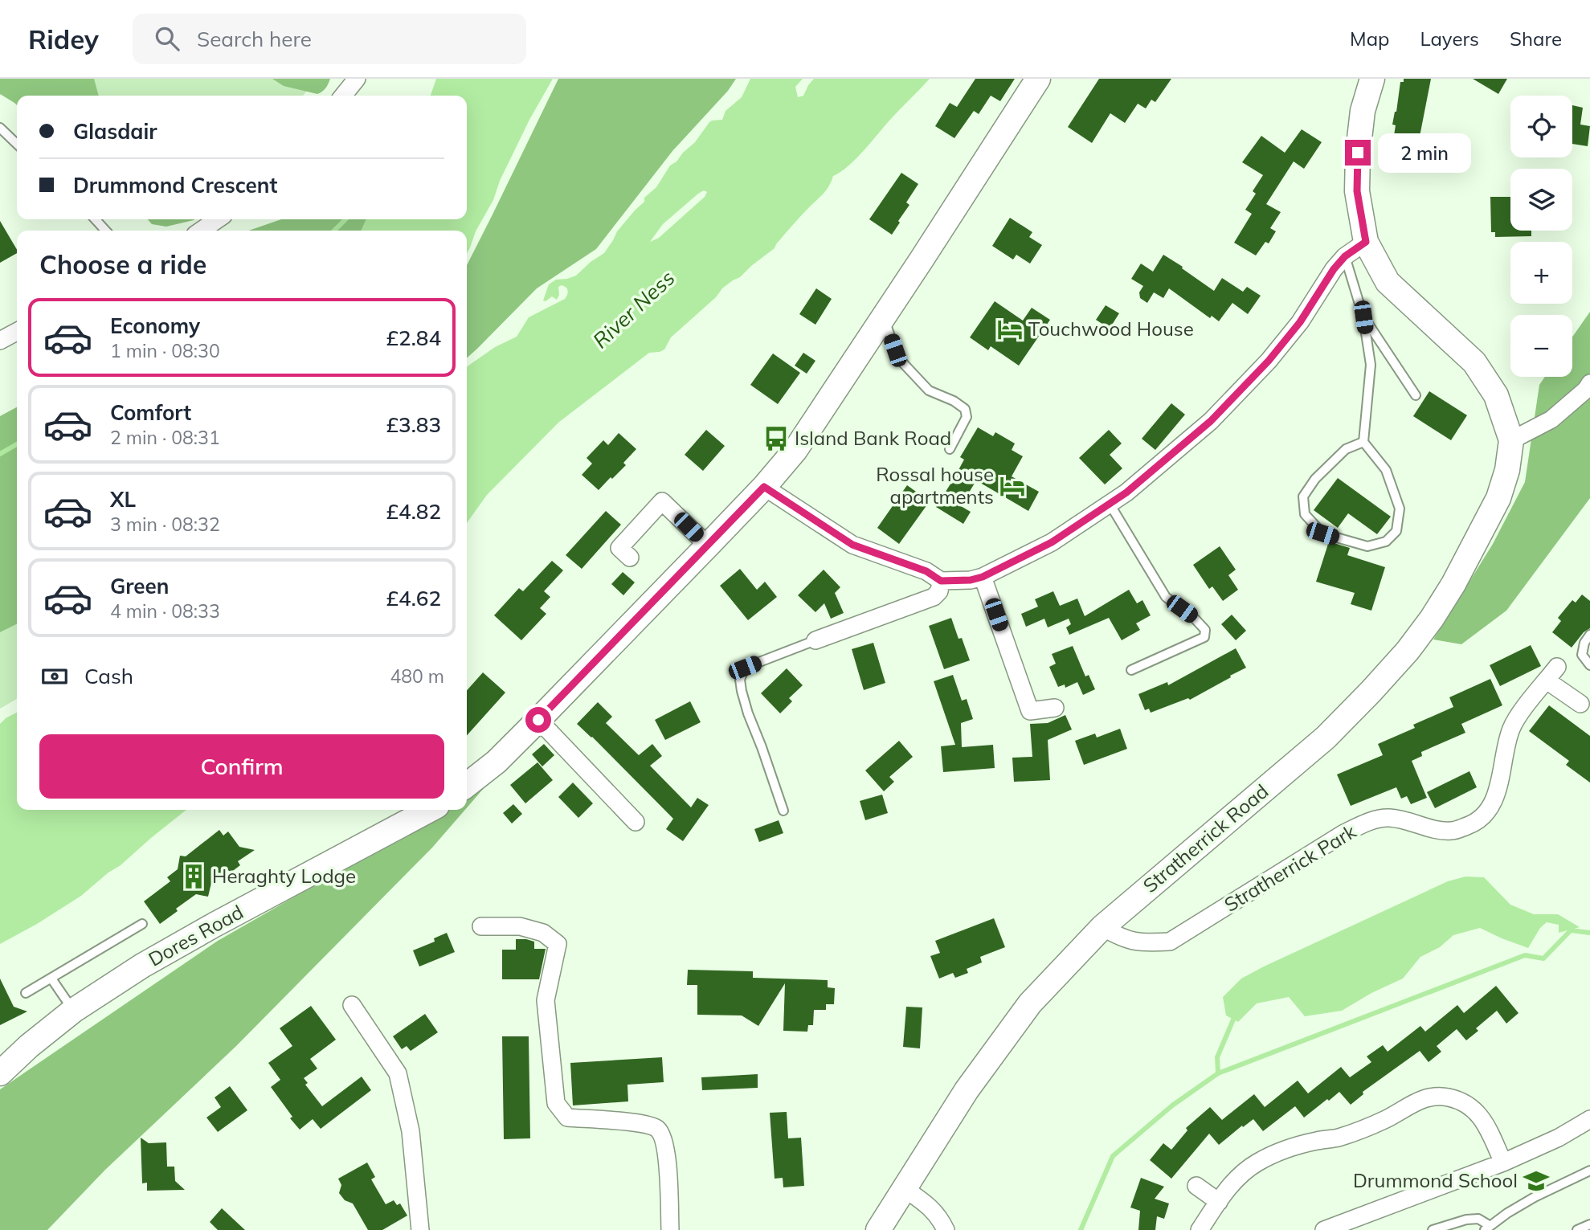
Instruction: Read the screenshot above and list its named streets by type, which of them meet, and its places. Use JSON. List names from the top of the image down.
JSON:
{
  "streets": {
    "street": ["Stratherrick Road", "Stratherrick Park", "Dores Road"]
  },
  "crossings": [
    ["Stratherrick Road", "Stratherrick Park"]
  ],
  "water": ["River Ness"],
  "places": {
    "hotel": ["Touchwood House", "Rossal house apartments"],
    "bus stop": ["Island Bank Road"],
    "building": ["Heraghty Lodge"],
    "school or university": ["Drummond School"]
  },
  "page": {
    "header": "Ridey",
    "search": "Search here",
    "nav": ["Map", "Layers", "Share"],
    "map_buttons": ["+", "−"],
    "banner": ["Glasdair", "Drummond Crescent"],
    "bubble": "2 min",
    "heading": "Choose a ride",
    "list": [
      {
        "name": "Economy",
        "note": "1 min · 08:30",
        "value": "£2.84"
      },
      {
        "name": "Comfort",
        "note": "2 min · 08:31",
        "value": "£3.83"
      },
      {
        "name": "XL",
        "note": "3 min · 08:32",
        "value": "£4.82"
      },
      {
        "name": "Green",
        "note": "4 min · 08:33",
        "value": "£4.62"
      }
    ],
    "pay": ["Cash", "480 m"],
    "buttons": "Confirm"
  }
}
